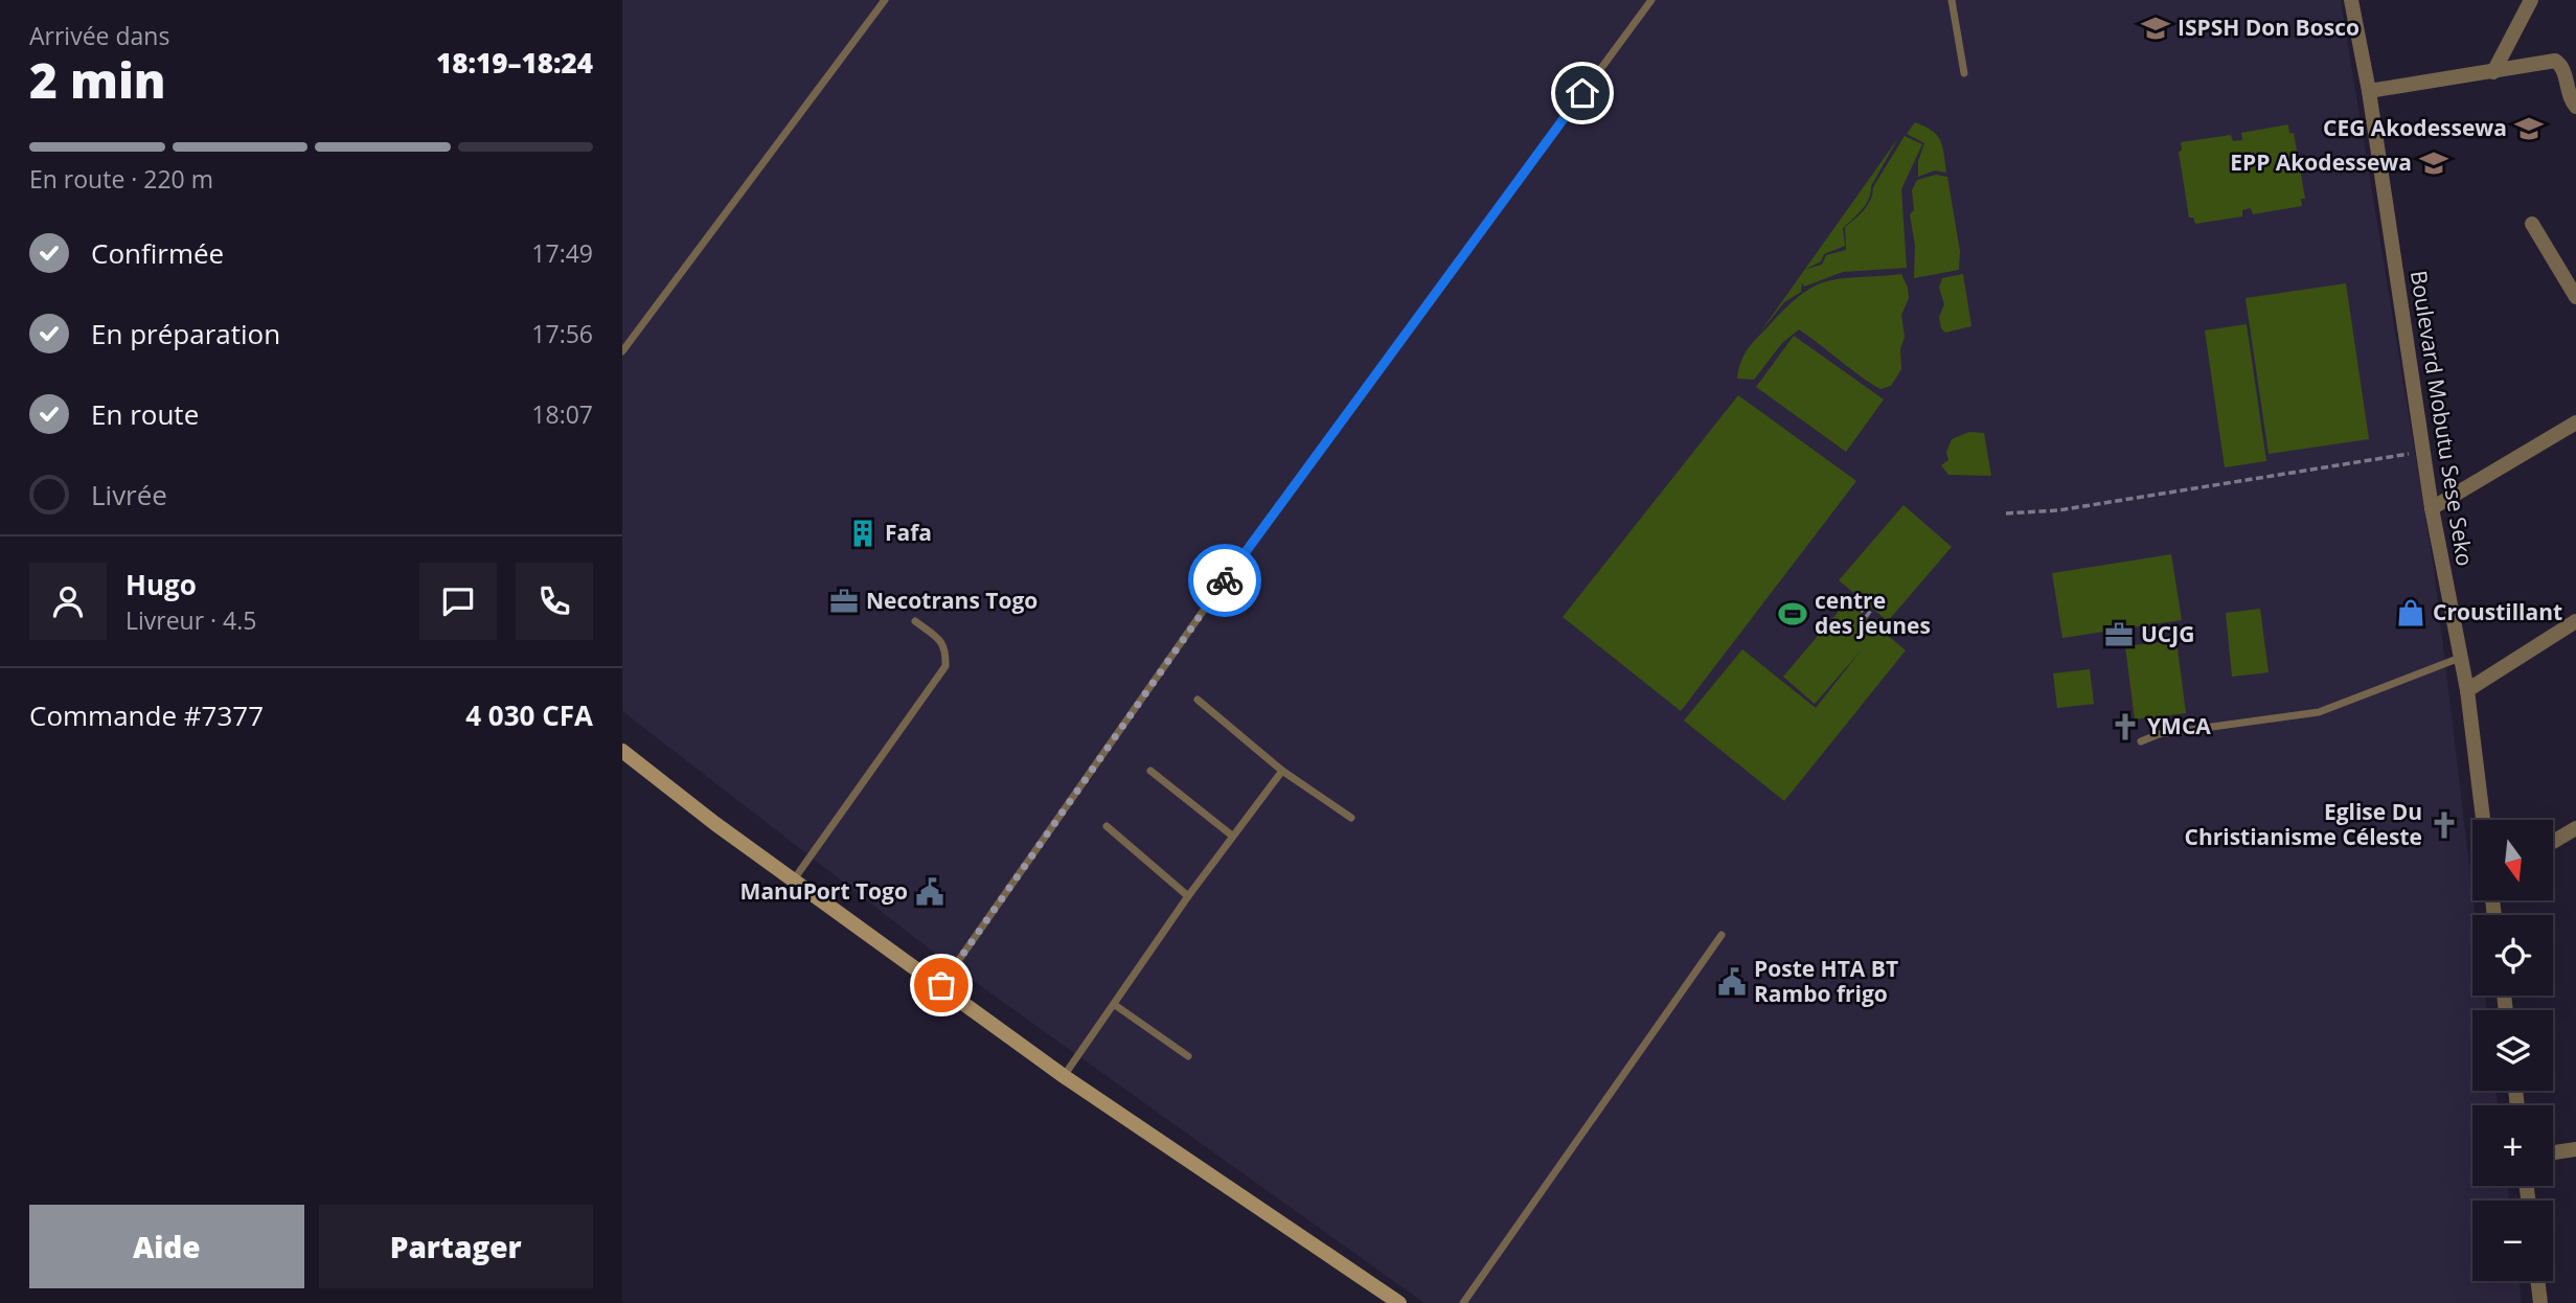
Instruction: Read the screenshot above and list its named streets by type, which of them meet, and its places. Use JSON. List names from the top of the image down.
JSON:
{
  "streets": {
    "street": ["Boulevard Mobutu Sese Seko"]
  },
  "places": {
    "school or university": ["ISPSH Don Bosco", "CEG Akodessewa", "EPP Akodessewa"],
    "building": ["Fafa"],
    "office": ["Necotrans Togo", "UCJG"],
    "shop": ["Croustillant"],
    "sports": ["centre des jeunes"],
    "church": ["YMCA", "Eglise Du Christianisme Céleste"],
    "public building": ["ManuPort Togo", "Poste HTA BT Rambo frigo"]
  },
  "north": "bottom",
  "page": {
    "heading": ["2 min", "Arrivée dans", "18:19–18:24"],
    "panel": [
      "Hugo",
      "Livreur · 4.5",
      "Commande #7377",
      "4 030 CFA"
    ],
    "bar": "En route · 220 m",
    "list": [
      ["Confirmée", "17:49"],
      ["En préparation", "17:56"],
      ["En route", "18:07"],
      "Livrée"
    ],
    "map_buttons": ["+", "−"],
    "buttons": ["Aide", "Partager"]
  }
}
